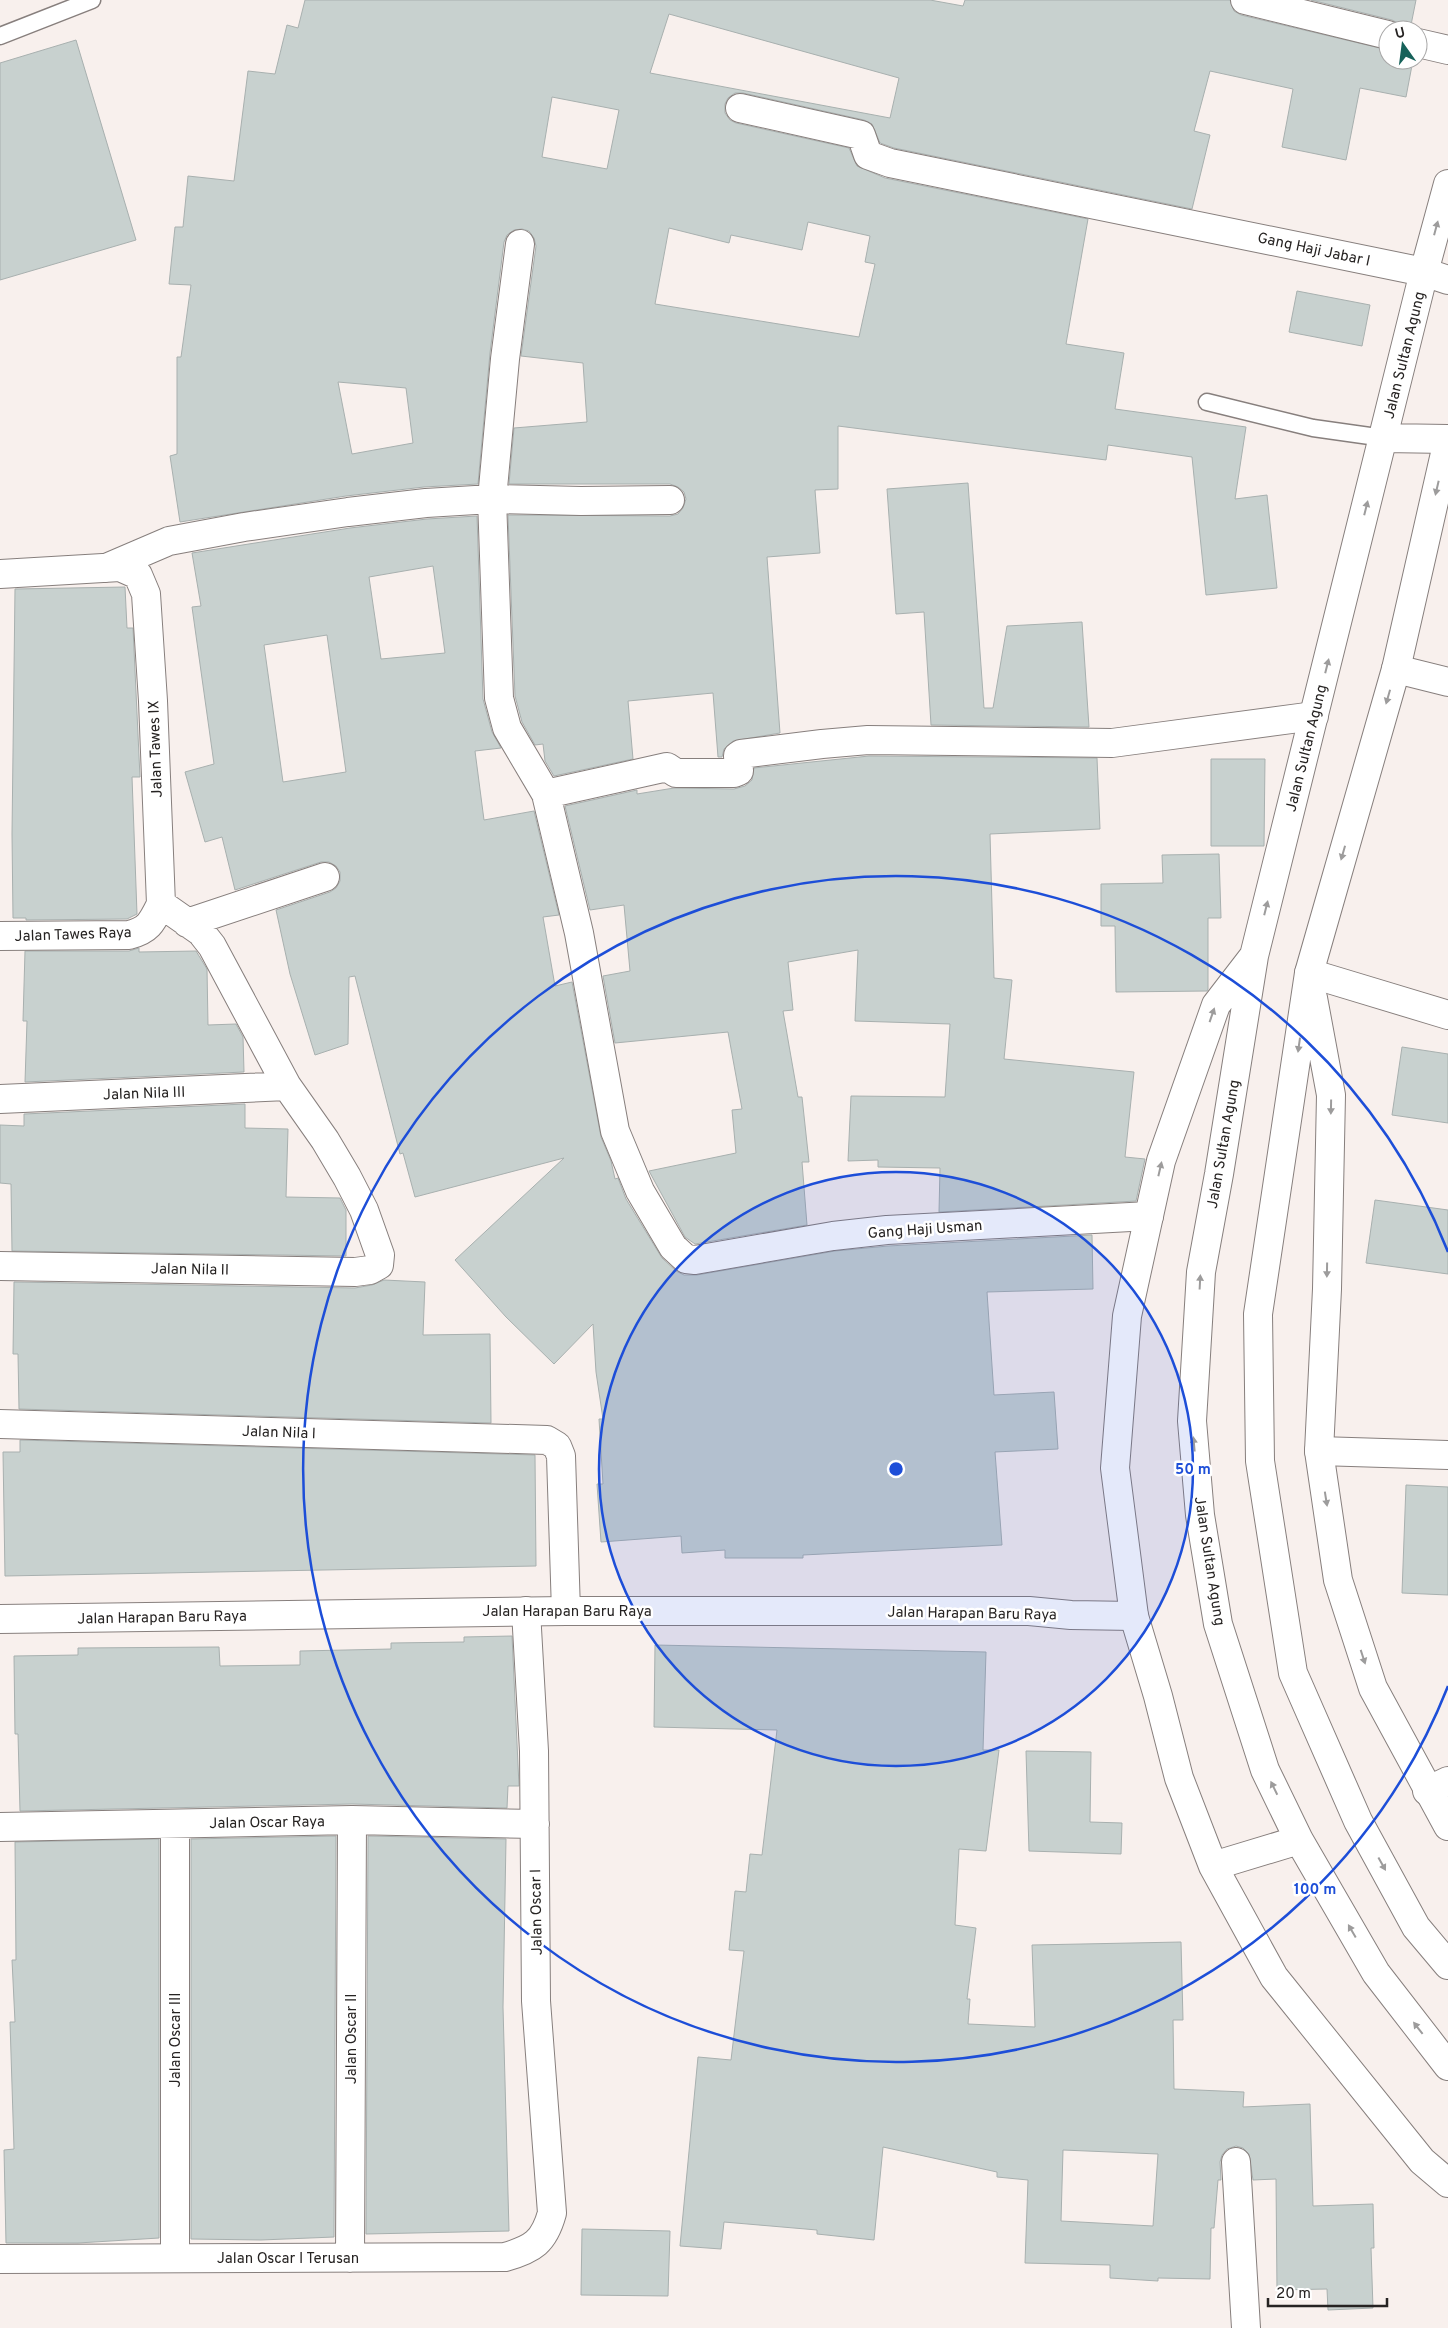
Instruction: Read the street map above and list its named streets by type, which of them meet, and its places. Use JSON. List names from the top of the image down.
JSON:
{
  "streets": {
    "main road": [
      "Gang Haji Jabar I",
      "Jalan Sultan Agung",
      "Jalan Tawes IX",
      "Jalan Tawes Raya",
      "Jalan Nila III",
      "Gang Haji Usman",
      "Jalan Nila II",
      "Jalan Nila I",
      "Jalan Harapan Baru Raya",
      "Jalan Oscar Raya",
      "Jalan Oscar I",
      "Jalan Oscar II",
      "Jalan Oscar III",
      "Jalan Oscar I Terusan"
    ]
  },
  "crossings": [
    ["Gang Haji Jabar I", "Jalan Sultan Agung"],
    ["Jalan Tawes IX", "Jalan Tawes Raya"],
    ["Jalan Nila III", "Jalan Nila II"],
    ["Jalan Nila I", "Jalan Harapan Baru Raya"],
    ["Jalan Harapan Baru Raya", "Jalan Oscar I"],
    ["Jalan Oscar Raya", "Jalan Oscar I"],
    ["Jalan Oscar Raya", "Jalan Oscar II"],
    ["Jalan Oscar Raya", "Jalan Oscar III"],
    ["Jalan Oscar I", "Jalan Oscar I Terusan"],
    ["Jalan Oscar II", "Jalan Oscar I Terusan"],
    ["Jalan Oscar III", "Jalan Oscar I Terusan"]
  ],
  "scale_bar": "20 m",
  "north": "top",
  "rings": ["50 m", "100 m"]
}
